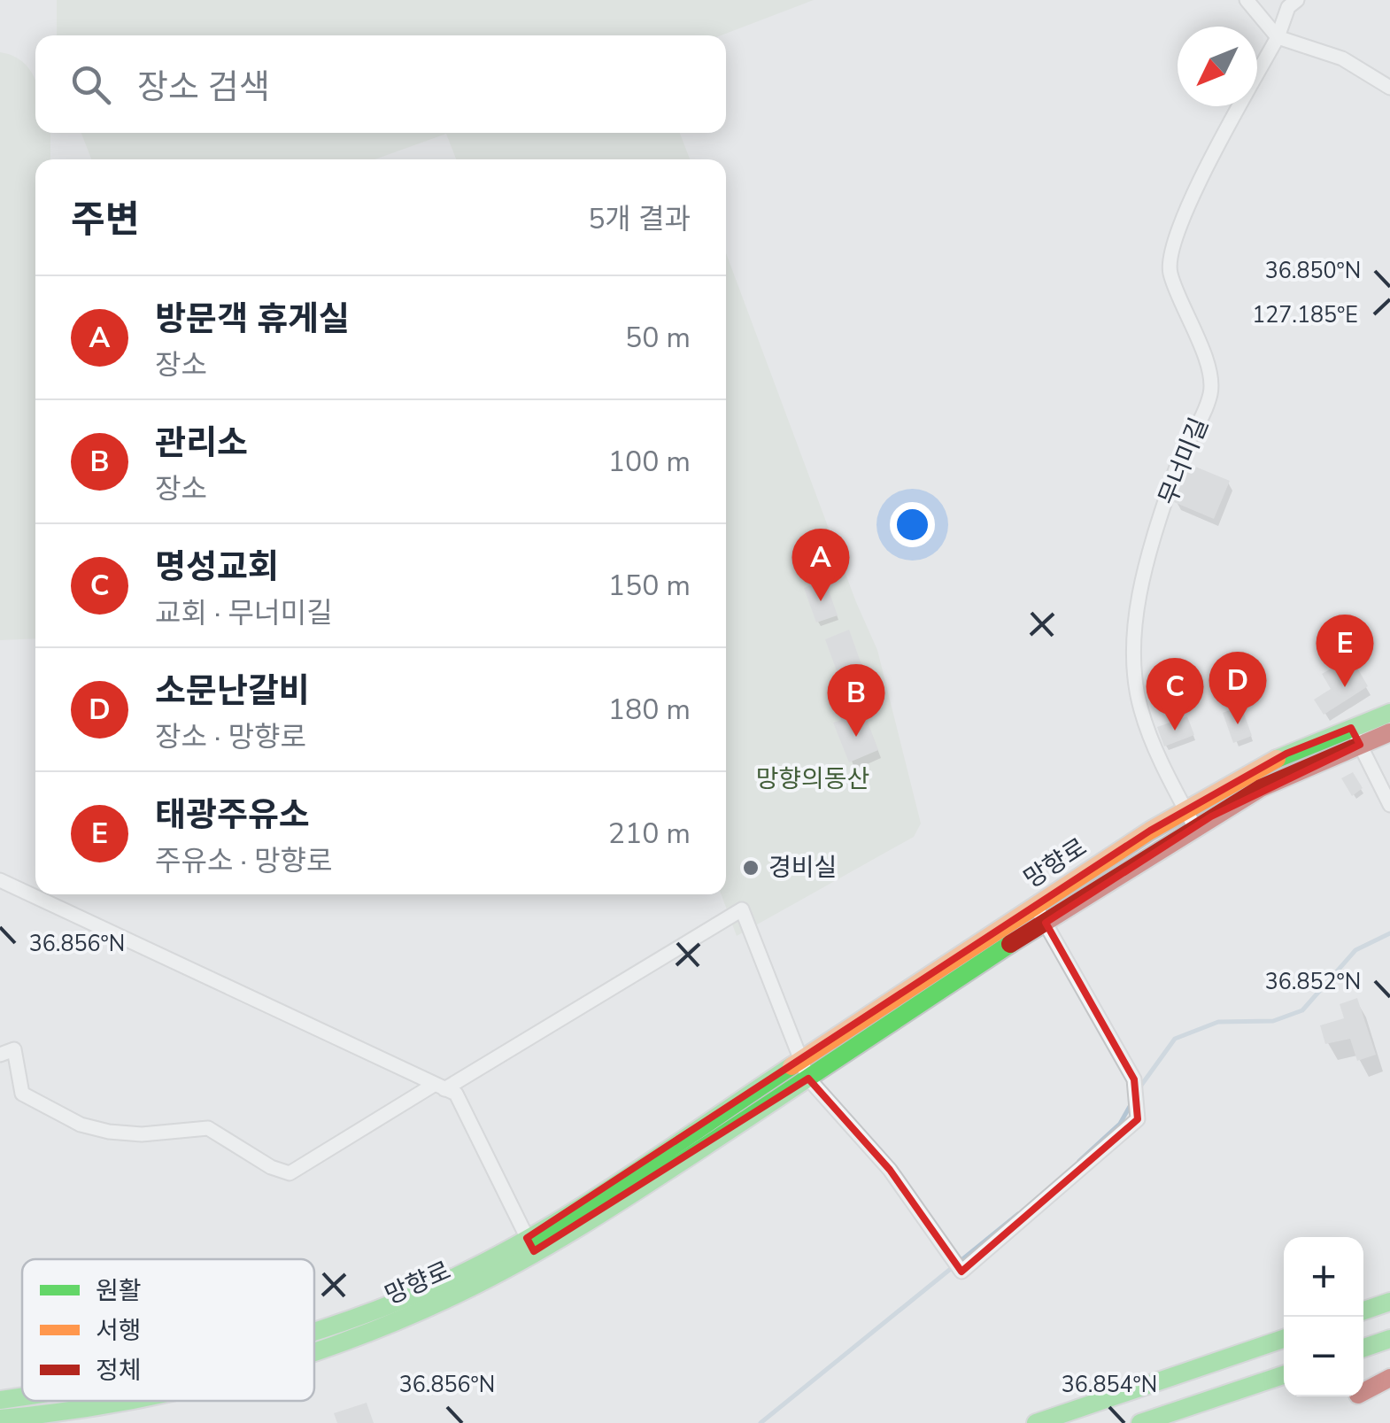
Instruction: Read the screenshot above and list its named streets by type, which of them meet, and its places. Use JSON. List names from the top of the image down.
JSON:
{
  "streets": {
    "main road": ["망향로"],
    "street": ["무너미길"]
  },
  "crossings": [
    ["무너미길", "망향로"]
  ],
  "parks": ["망향의동산"],
  "places": ["경비실"],
  "legend": ["원활", "서행", "정체"],
  "north": "bottom left",
  "page": {
    "search": "장소 검색",
    "heading": ["주변", "5개 결과"],
    "list": [
      {
        "mark": "A",
        "name": "방문객 휴게실",
        "note": "장소",
        "value": "50 m"
      },
      {
        "mark": "B",
        "name": "관리소",
        "note": "장소",
        "value": "100 m"
      },
      {
        "mark": "C",
        "name": "명성교회",
        "note": "교회 · 무너미길",
        "value": "150 m"
      },
      {
        "mark": "D",
        "name": "소문난갈비",
        "note": "장소 · 망향로",
        "value": "180 m"
      },
      {
        "mark": "E",
        "name": "태광주유소",
        "note": "주유소 · 망향로",
        "value": "210 m"
      }
    ],
    "pins": [
      "A",
      "E",
      "D",
      "C",
      "B"
    ],
    "map_buttons": ["+", "−"]
  },
  "coordinates": [
    "36.850°N",
    "127.185°E",
    "36.856°N",
    "36.852°N",
    "36.854°N"
  ]
}
